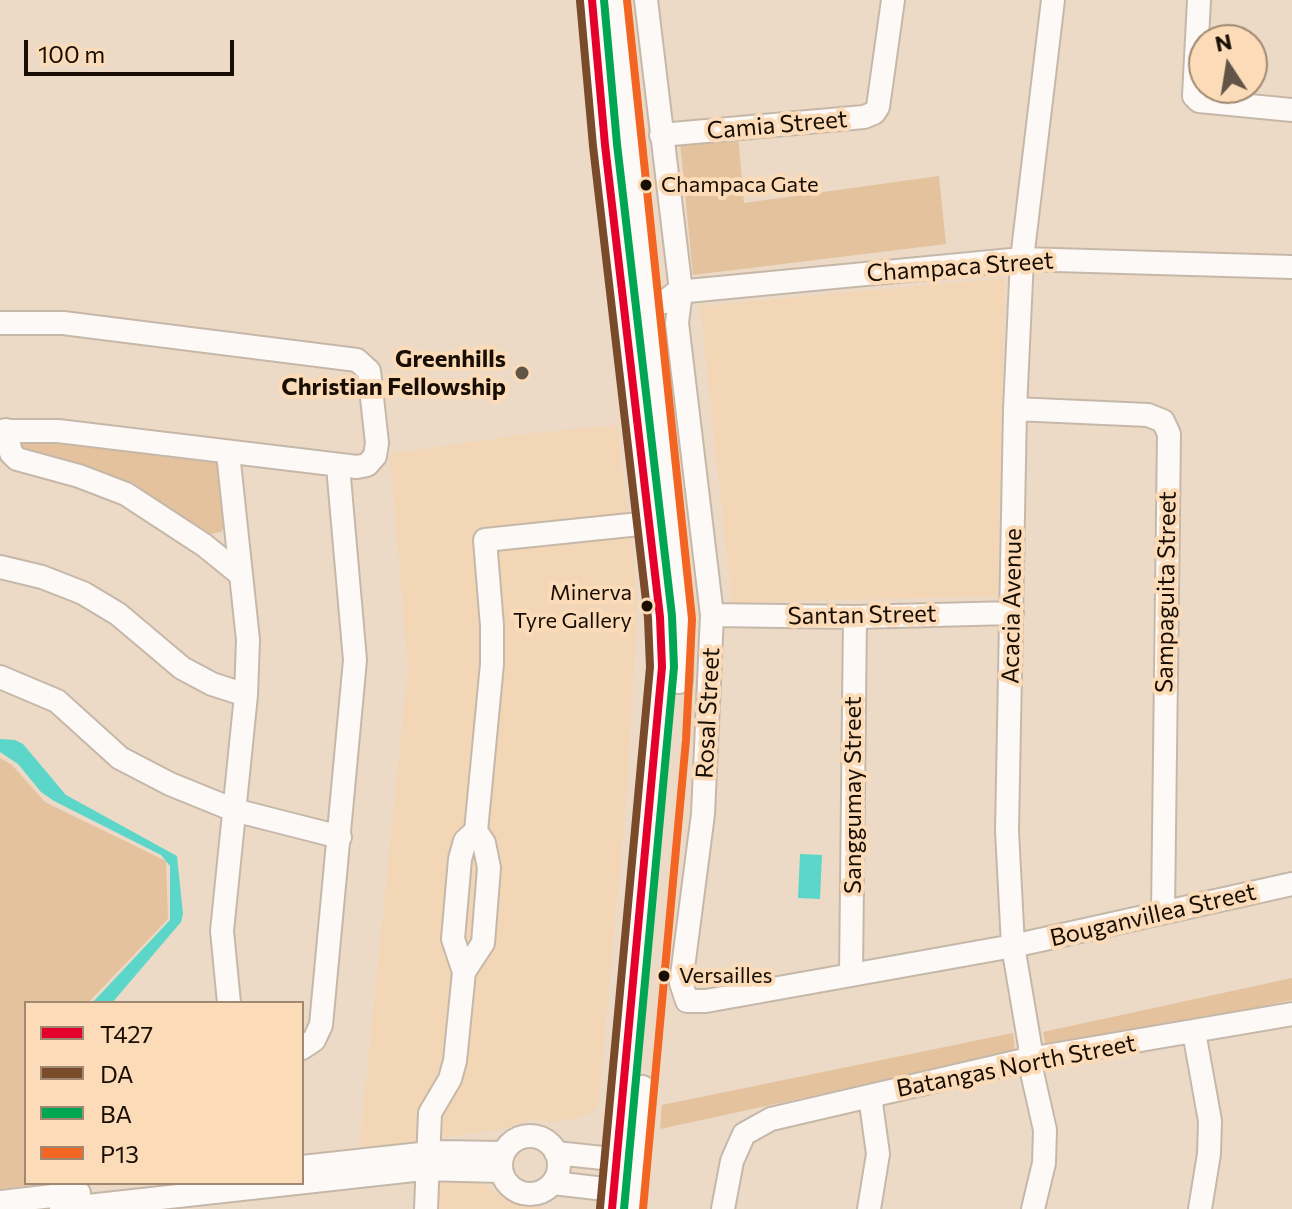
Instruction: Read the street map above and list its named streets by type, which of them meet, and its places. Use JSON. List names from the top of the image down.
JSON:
{
  "streets": {
    "street": [
      "Camia Street",
      "Champaca Street",
      "Sampaguita Street",
      "Acacia Avenue",
      "Santan Street",
      "Rosal Street",
      "Sanggumay Street",
      "Bouganvillea Street",
      "Batangas North Street"
    ]
  },
  "crossings": [
    ["Camia Street", "Rosal Street"],
    ["Champaca Street", "Acacia Avenue"],
    ["Champaca Street", "Rosal Street"],
    ["Sampaguita Street", "Acacia Avenue"],
    ["Sampaguita Street", "Bouganvillea Street"],
    ["Acacia Avenue", "Santan Street"],
    ["Acacia Avenue", "Rosal Street"],
    ["Acacia Avenue", "Bouganvillea Street"],
    ["Acacia Avenue", "Batangas North Street"],
    ["Santan Street", "Rosal Street"],
    ["Santan Street", "Sanggumay Street"],
    ["Rosal Street", "Sanggumay Street"],
    ["Rosal Street", "Bouganvillea Street"]
  ],
  "places": [
    "Champaca Gate",
    "Greenhills Christian Fellowship",
    "Minerva Tyre Gallery",
    "Versailles"
  ],
  "lines": [
    "transit line T427",
    "transit line BA",
    "transit line P13",
    "transit line DA"
  ],
  "legend": [
    "T427",
    "DA",
    "BA",
    "P13"
  ],
  "scale_bar": "100 m",
  "north": "top"
}
